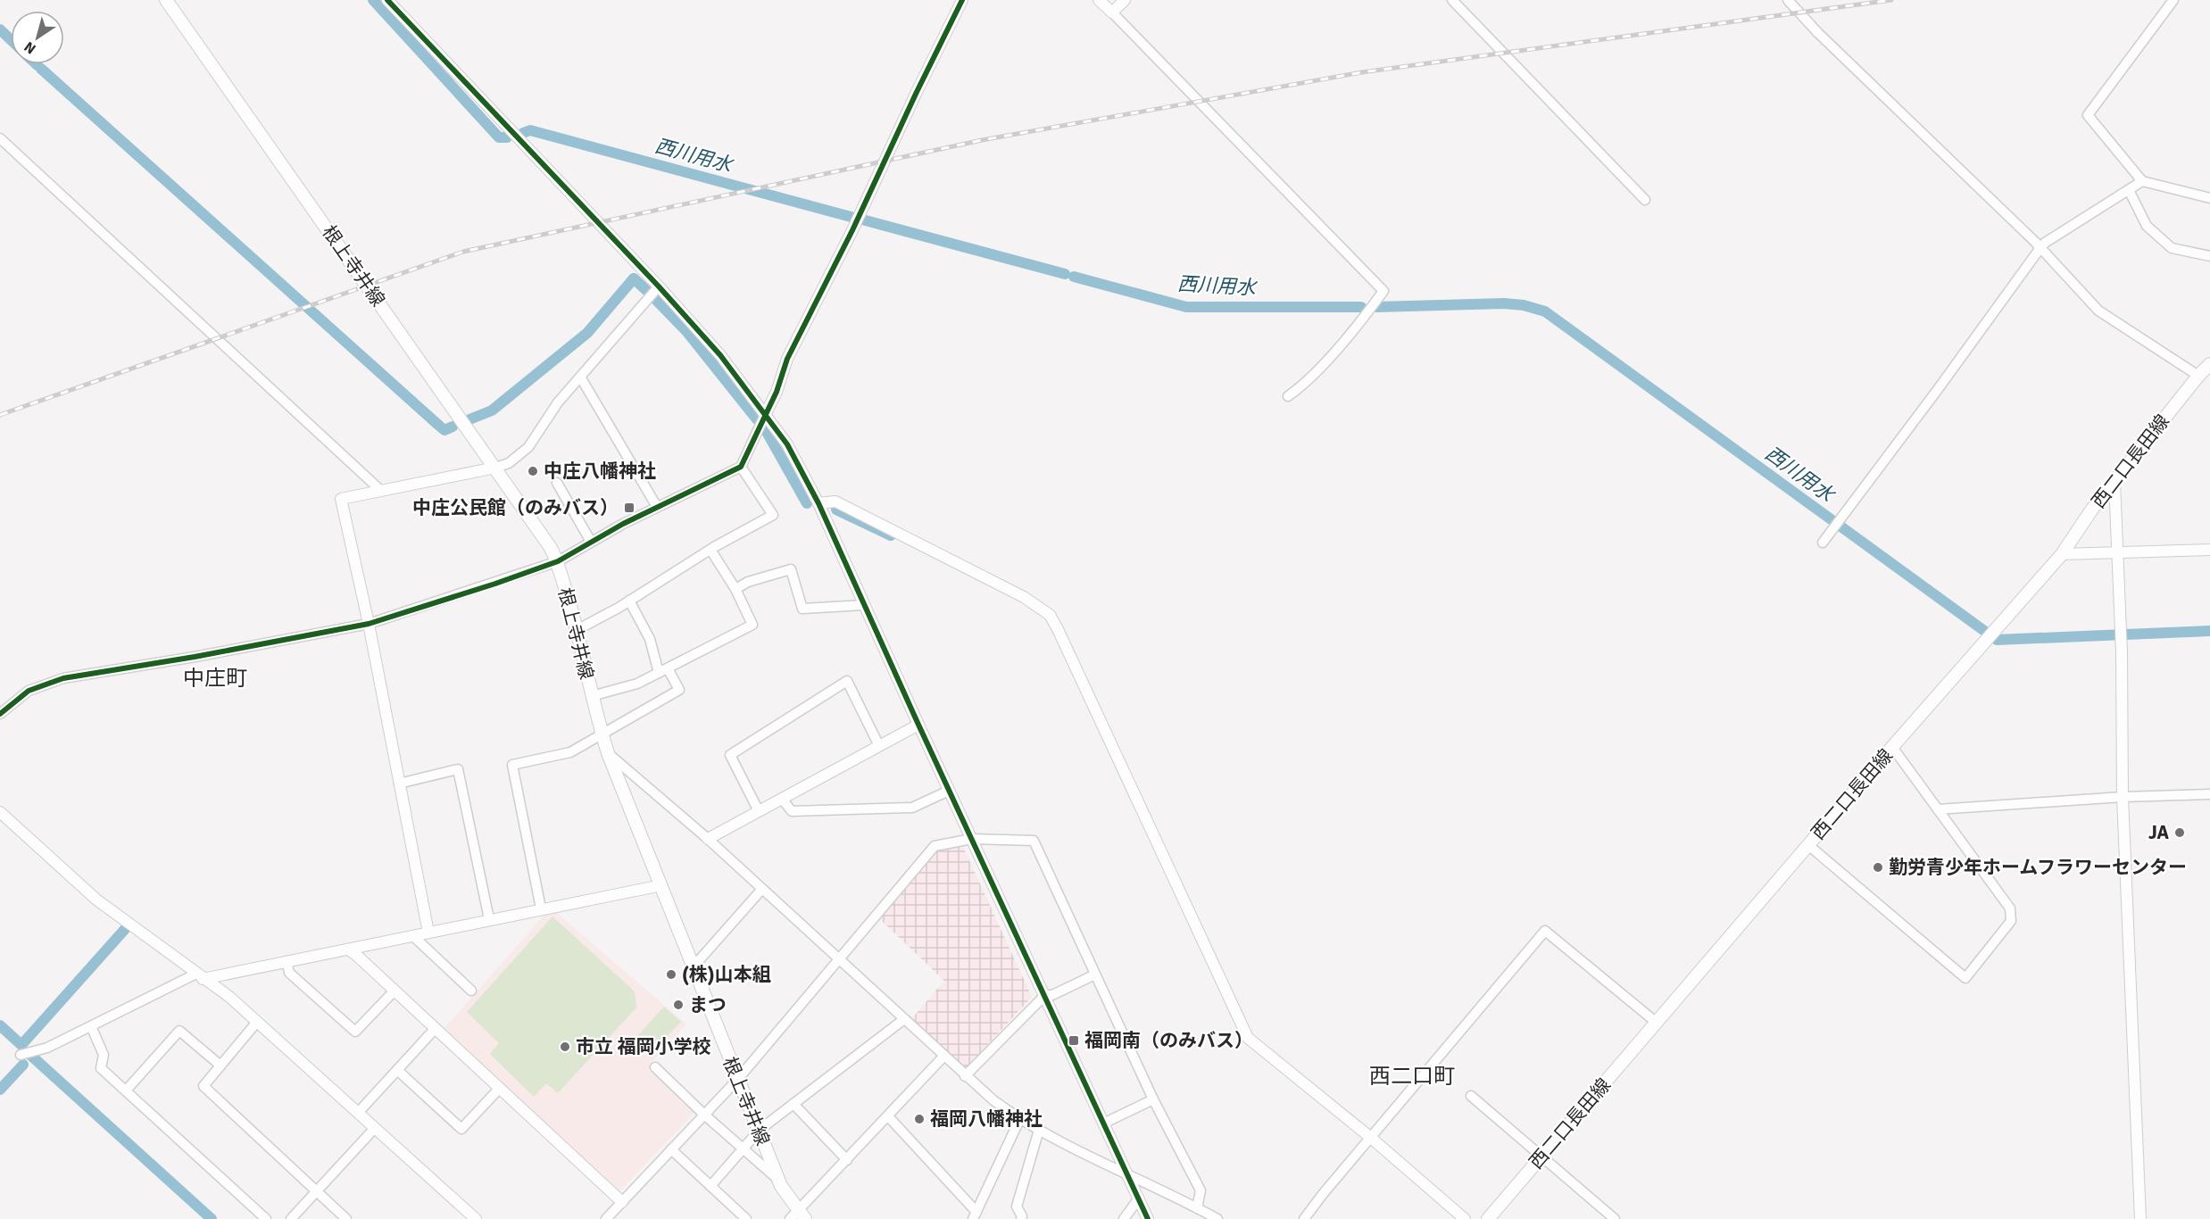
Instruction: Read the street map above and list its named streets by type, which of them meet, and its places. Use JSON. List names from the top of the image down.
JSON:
{
  "streets": {
    "main road": ["根上寺井線", "西二口長田線"]
  },
  "districts": ["中庄町", "西二口町"],
  "water": ["西川用水"],
  "places": {
    "other": [
      "中庄八幡神社",
      "JA",
      "勤労青少年ホームフラワーセンター",
      "(株)山本組",
      "まつ",
      "市立 福岡小学校",
      "福岡八幡神社"
    ],
    "transit": ["中庄公民館（のみバス）", "福岡南（のみバス）"]
  },
  "north": "bottom left"
}
